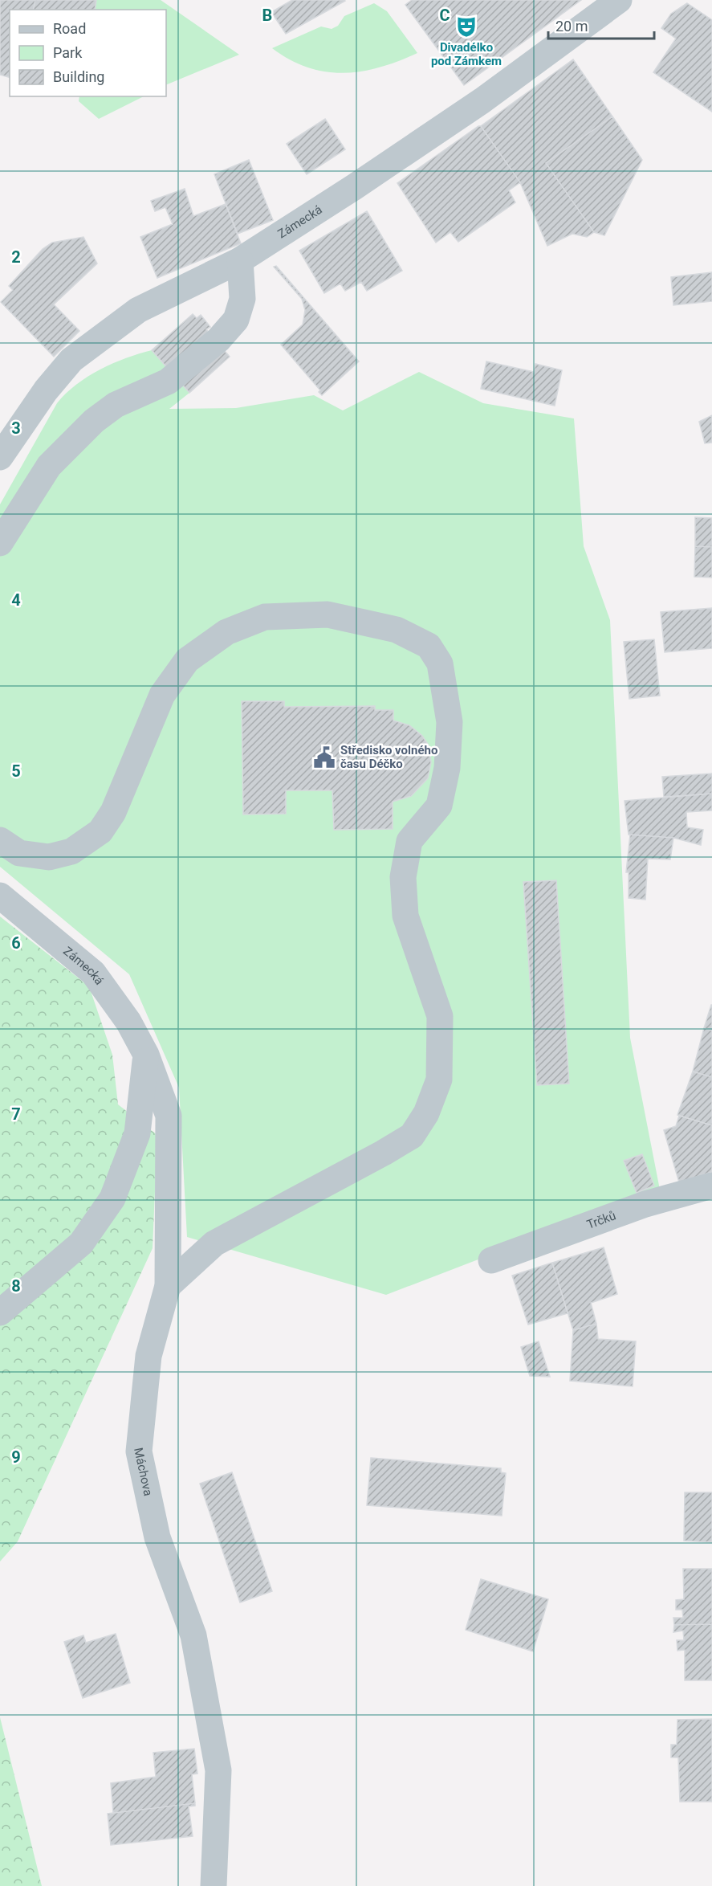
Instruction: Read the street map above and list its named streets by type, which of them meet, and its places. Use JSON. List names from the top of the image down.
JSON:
{
  "streets": {
    "street": ["Zámecká", "Trčků", "Máchova"]
  },
  "crossings": [
    ["Zámecká", "Máchova"]
  ],
  "places": {
    "theatre": ["Divadélko pod Zámkem"],
    "public building": ["Středisko volného času Déčko"]
  },
  "legend": ["Road", "Park", "Building"],
  "scale_bar": "20 m",
  "grid": {
    "columns": ["B", "C"],
    "rows": [
      "2",
      "3",
      "4",
      "5",
      "6",
      "7",
      "8",
      "9"
    ]
  }
}
